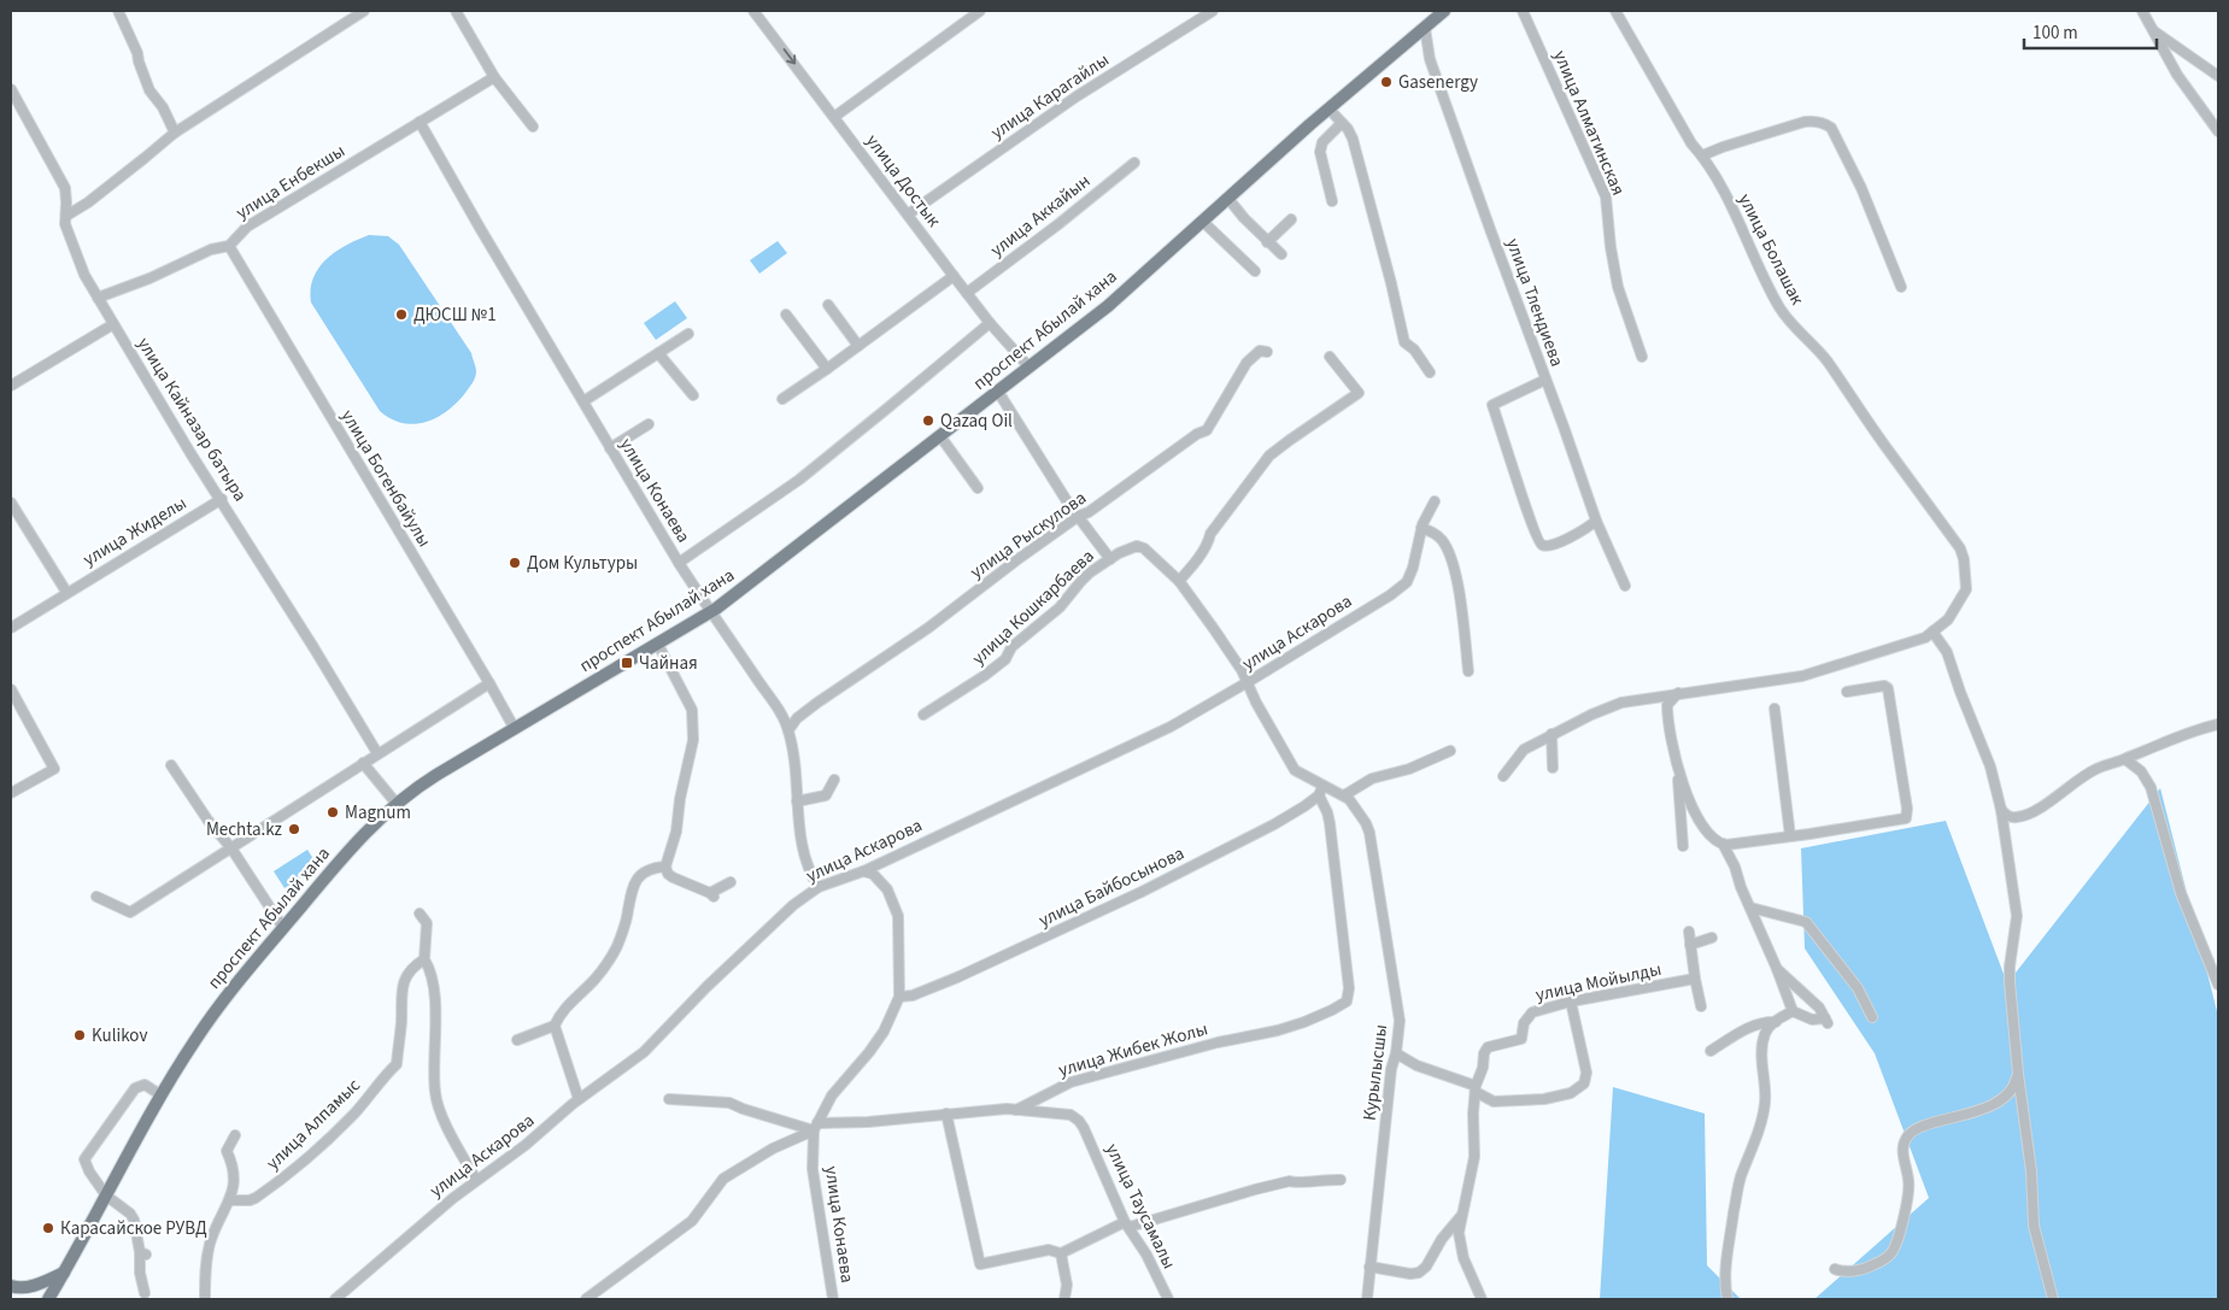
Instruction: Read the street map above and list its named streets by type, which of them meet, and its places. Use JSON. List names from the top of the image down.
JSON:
{
  "streets": {
    "main road": ["проспект Абылай хана"],
    "street": [
      "улица Карагайлы",
      "улица Алматинская",
      "улица Достык",
      "улица Енбекшы",
      "улица Аккайын",
      "улица Болашак",
      "улица Тлендиева",
      "улица Кайназар батыра",
      "улица Богенбайулы",
      "улица Конаева",
      "улица Жиделы",
      "улица Рыскулова",
      "улица Кошкарбаева",
      "улица Аскарова",
      "улица Байбосынова",
      "улица Мойылды",
      "улица Жибек Жолы",
      "Курылысшы",
      "улица Алпамыс",
      "улица Таусамалы"
    ]
  },
  "crossings": [
    ["улица Карагайлы", "улица Достык"],
    ["улица Достык", "улица Аккайын"],
    ["улица Достык", "проспект Абылай хана"],
    ["улица Енбекшы", "улица Кайназар батыра"],
    ["улица Енбекшы", "улица Богенбайулы"],
    ["улица Енбекшы", "улица Конаева"],
    ["улица Тлендиева", "проспект Абылай хана"],
    ["проспект Абылай хана", "улица Богенбайулы"],
    ["проспект Абылай хана", "улица Конаева"],
    ["улица Кайназар батыра", "улица Жиделы"],
    ["улица Конаева", "улица Рыскулова"],
    ["улица Конаева", "улица Аскарова"],
    ["улица Конаева", "улица Байбосынова"],
    ["улица Конаева", "улица Жибек Жолы"],
    ["улица Байбосынова", "улица Жибек Жолы"],
    ["улица Жибек Жолы", "улица Таусамалы"]
  ],
  "places": {
    "other": [
      "Gasenergy",
      "ДЮСШ №1",
      "Qazaq Oil",
      "Дом Культуры",
      "Magnum",
      "Mechta.kz",
      "Kulikov",
      "Карасайское РУВД"
    ],
    "transit": ["Чайная"]
  },
  "scale_bar": "100 m"
}
